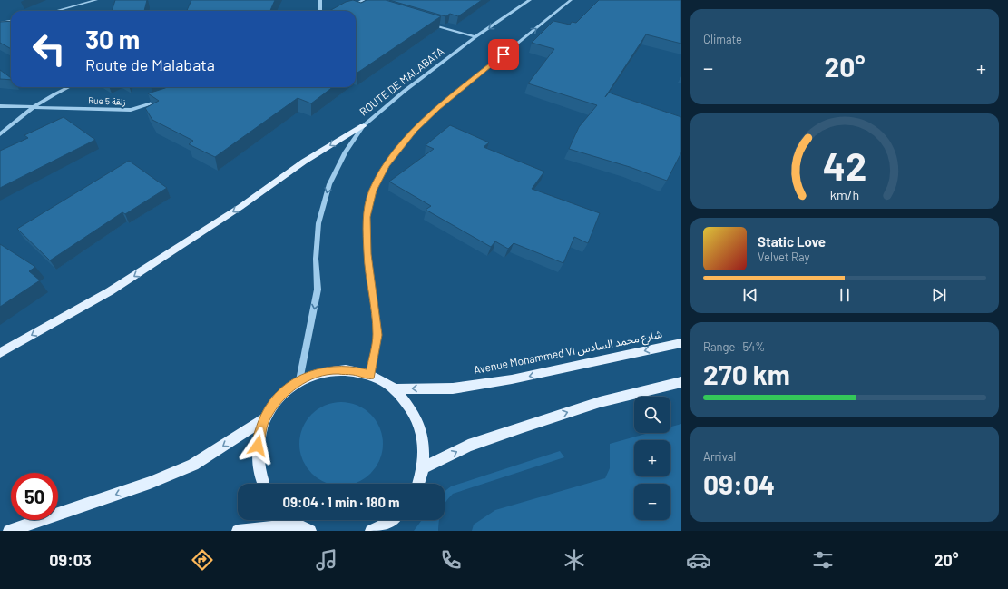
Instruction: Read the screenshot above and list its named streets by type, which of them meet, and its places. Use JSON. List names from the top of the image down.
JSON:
{
  "streets": {
    "main road": ["Avenue Mohammed VI شارع محمد السادس"],
    "street": ["ROUTE DE MALABATA", "Rue 5 زنقة"]
  },
  "page": {
    "tile": [
      "Climate",
      ["Range · 54%", "270 km"],
      ["Arrival", "09:04"]
    ],
    "turn": ["30 m", "Route de Malabata"],
    "heat": ["−", "20°", "+"],
    "song": ["Static Love", "Velvet Ray"],
    "map_buttons": ["+", "−"],
    "limit": "50",
    "trip": "09:04 · 1 min · 180 m",
    "tabs": ["09:03", "20°"],
    "gauge": ["42", "km/h"]
  }
}
